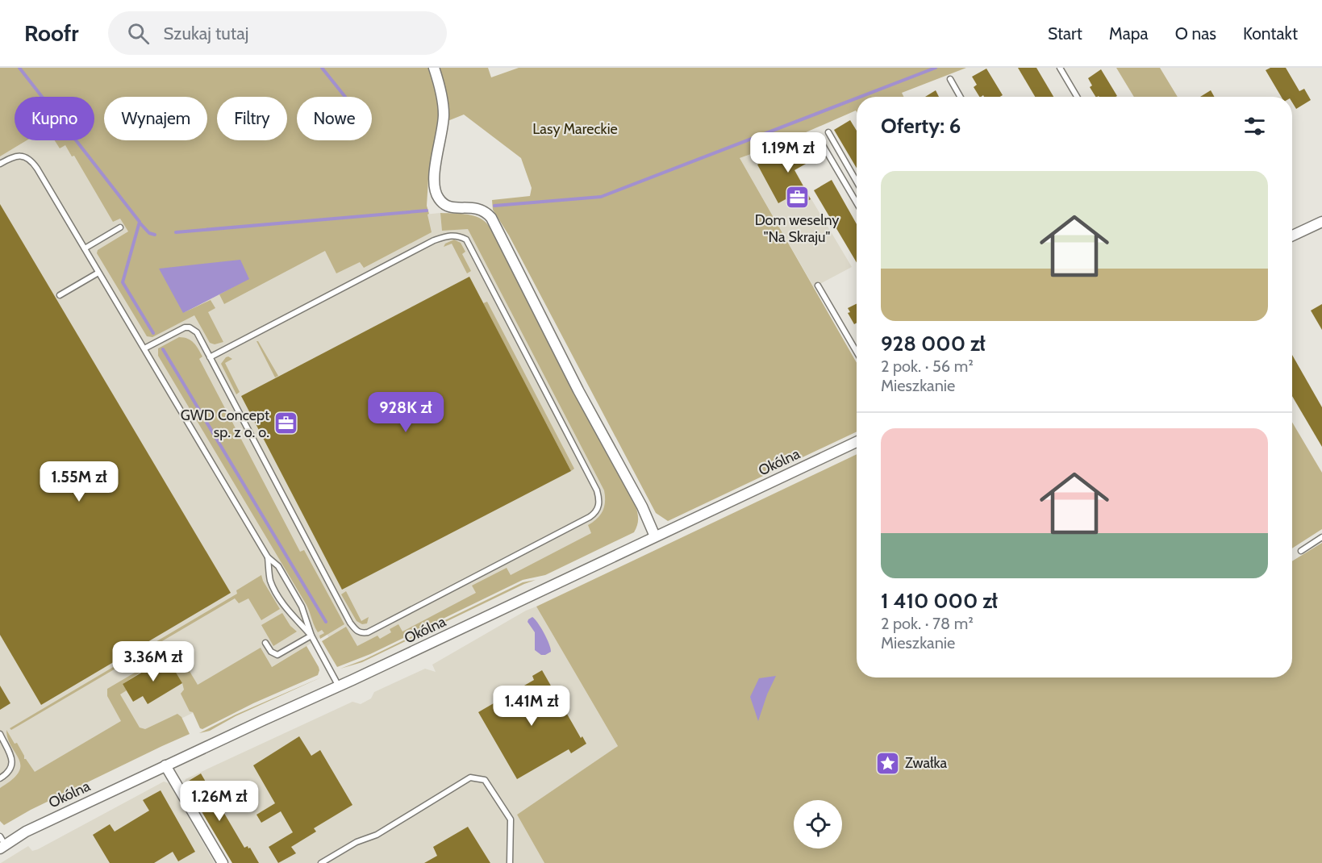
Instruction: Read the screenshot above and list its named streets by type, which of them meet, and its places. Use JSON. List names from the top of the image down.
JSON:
{
  "streets": {
    "street": ["Okólna"]
  },
  "parks": ["Lasy Mareckie"],
  "places": {
    "office": ["Dom weselny \"Na Skraju\"", "GWD Concept sp. z o. o."],
    "place": ["Zwałka"]
  },
  "page": {
    "header": "Roofr",
    "search": "Szukaj tutaj",
    "nav": [
      "Start",
      "Mapa",
      "O nas",
      "Kontakt"
    ],
    "chip": [
      "Kupno",
      "Wynajem",
      "Filtry",
      "Nowe"
    ],
    "heading": "Oferty: 6",
    "price": [
      "1.19M zł",
      "928K zł",
      "1.55M zł",
      "3.36M zł",
      "1.41M zł",
      "1.26M zł"
    ],
    "list": [
      {
        "name": "928 000 zł",
        "note": "2 pok. · 56 m² · Mieszkanie"
      },
      {
        "name": "1 410 000 zł",
        "note": "2 pok. · 78 m² · Mieszkanie"
      }
    ]
  }
}
